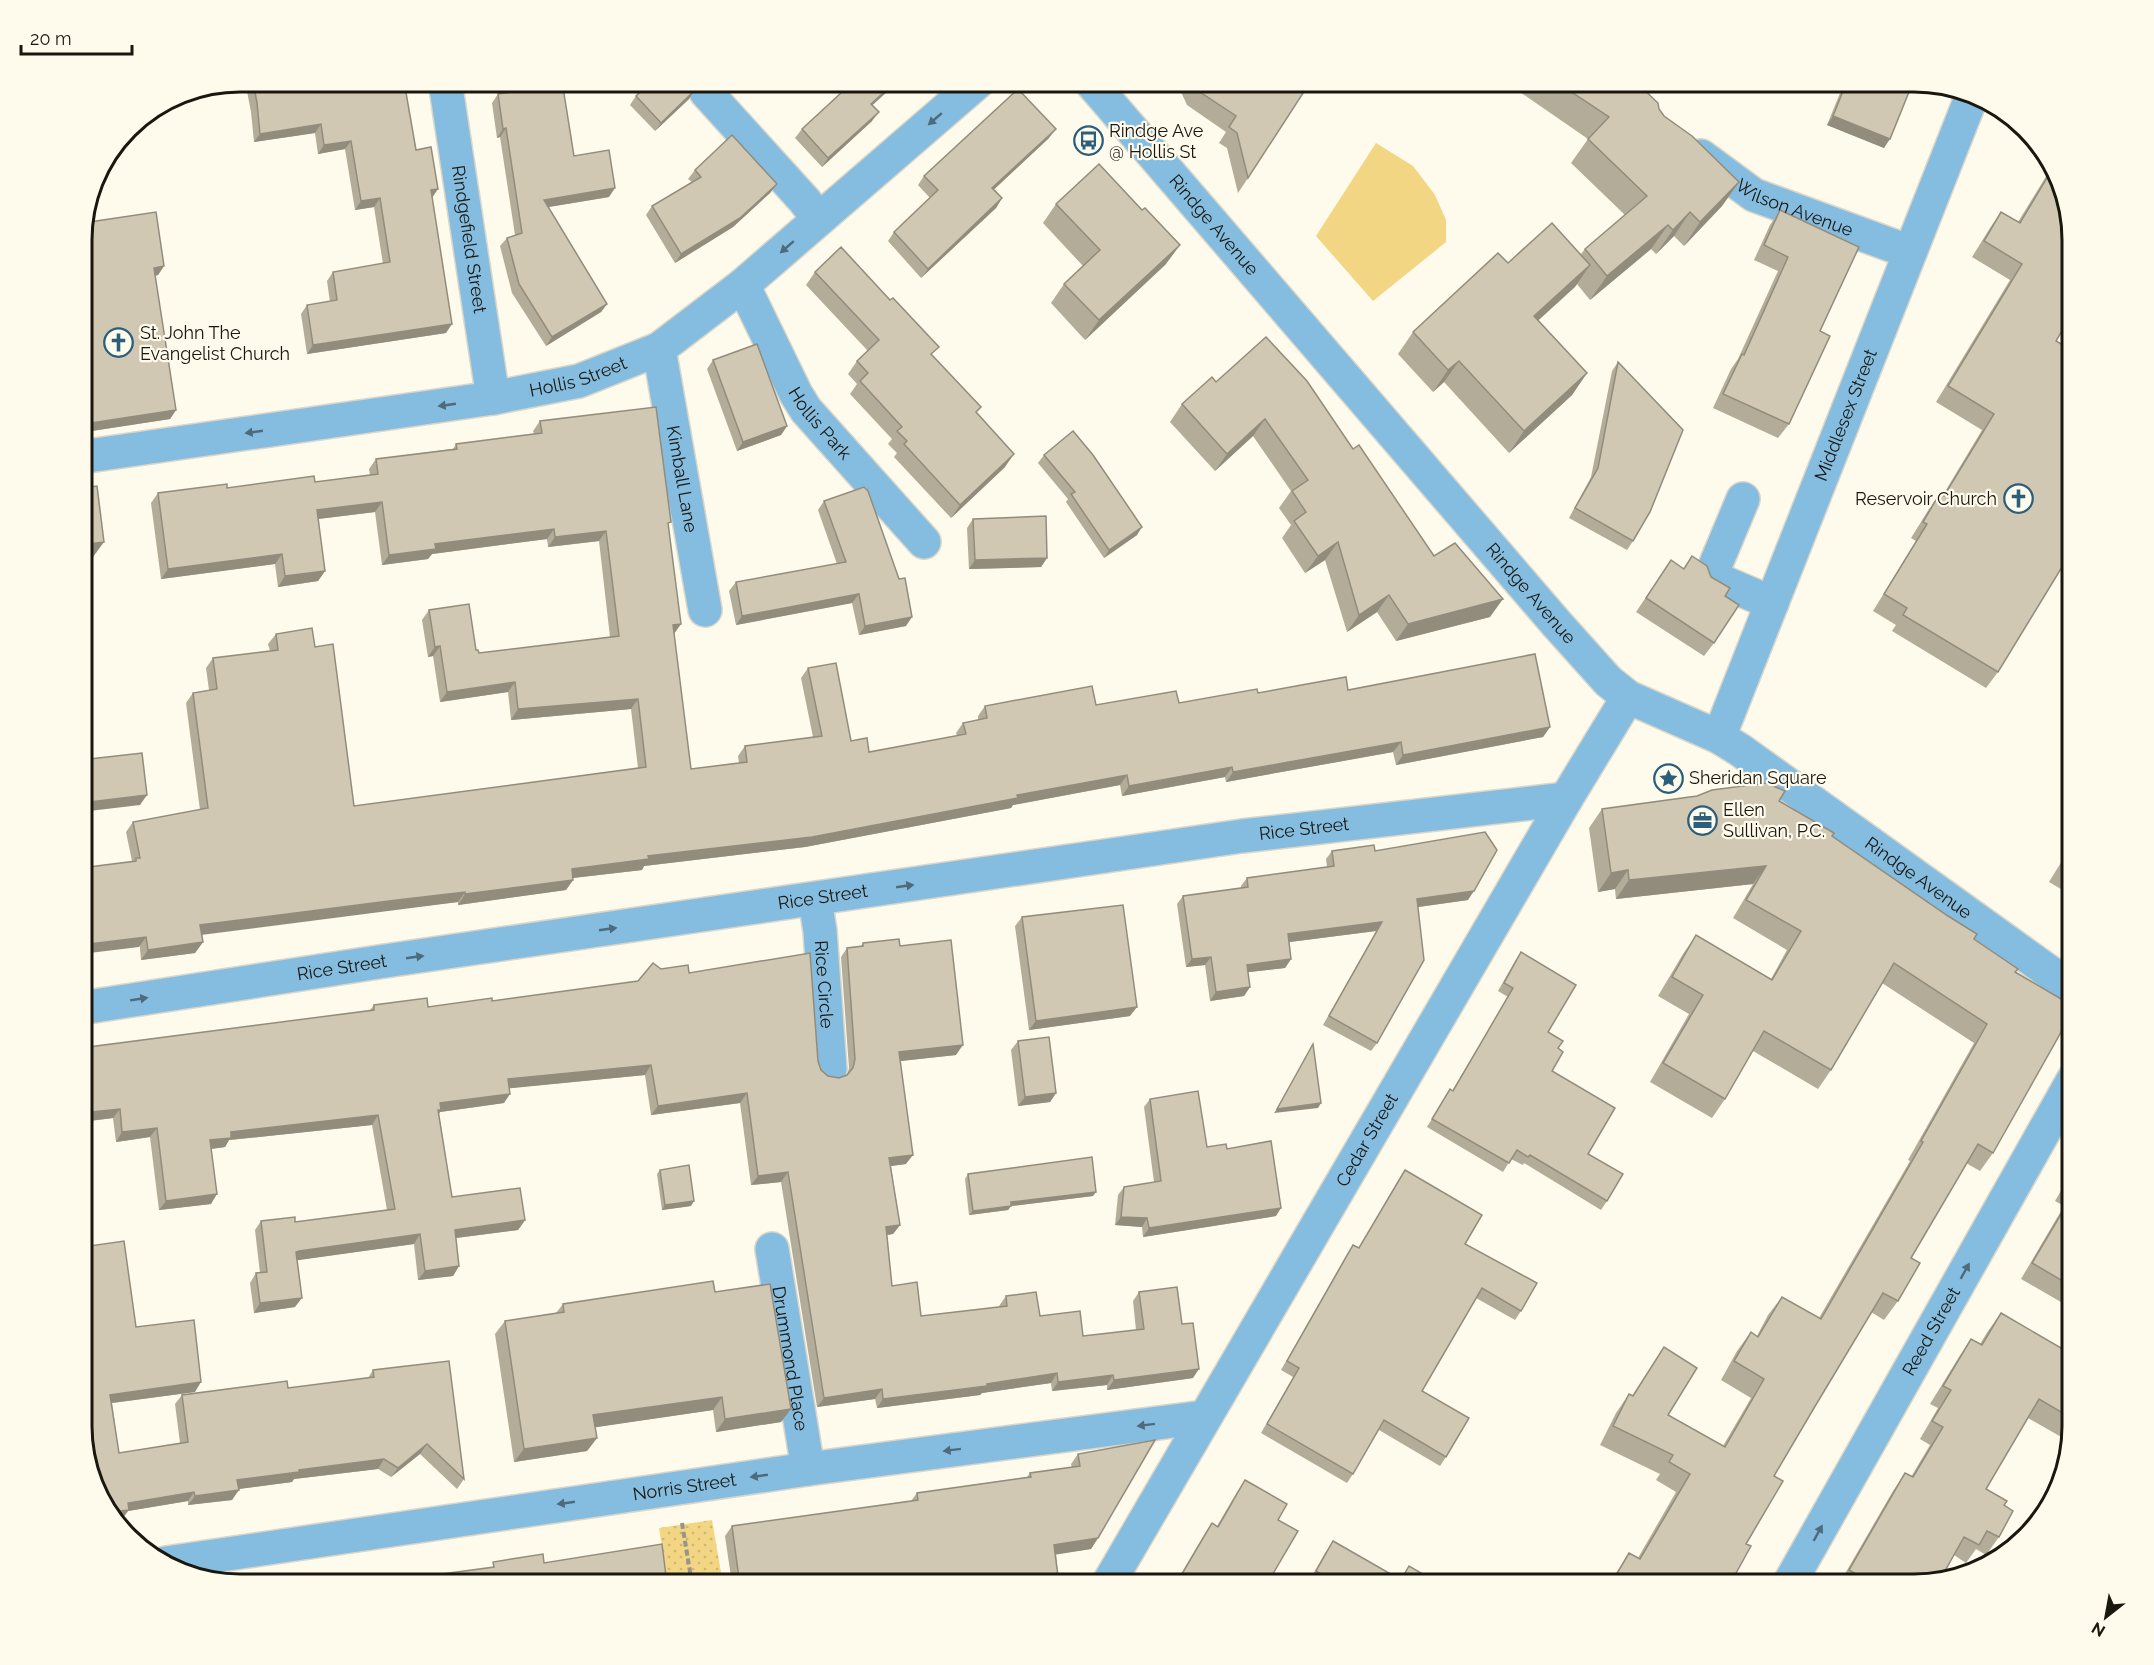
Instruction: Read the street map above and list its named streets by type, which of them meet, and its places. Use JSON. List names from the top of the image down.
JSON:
{
  "streets": {
    "street": [
      "Wilson Avenue",
      "Rindge Avenue",
      "Rindgefield Street",
      "Hollis Street",
      "Middlesex Street",
      "Hollis Park",
      "Kimball Lane",
      "Rice Street",
      "Rice Circle",
      "Cedar Street",
      "Reed Street",
      "Drummond Place",
      "Norris Street"
    ]
  },
  "crossings": [
    ["Wilson Avenue", "Middlesex Street"],
    ["Rindge Avenue", "Middlesex Street"],
    ["Rindge Avenue", "Cedar Street"],
    ["Rindgefield Street", "Hollis Street"],
    ["Hollis Street", "Hollis Park"],
    ["Hollis Street", "Kimball Lane"],
    ["Rice Street", "Rice Circle"],
    ["Rice Street", "Cedar Street"],
    ["Cedar Street", "Norris Street"],
    ["Drummond Place", "Norris Street"]
  ],
  "one_way": [
    "Hollis Street",
    "Rice Street",
    "Reed Street",
    "Norris Street"
  ],
  "places": {
    "bus stop": ["Rindge Ave @ Hollis St"],
    "church": ["St. John The Evangelist Church", "Reservoir Church"],
    "place": ["Sheridan Square"],
    "office": ["Ellen Sullivan, P.C."]
  },
  "scale_bar": "20 m",
  "north": "bottom left"
}
